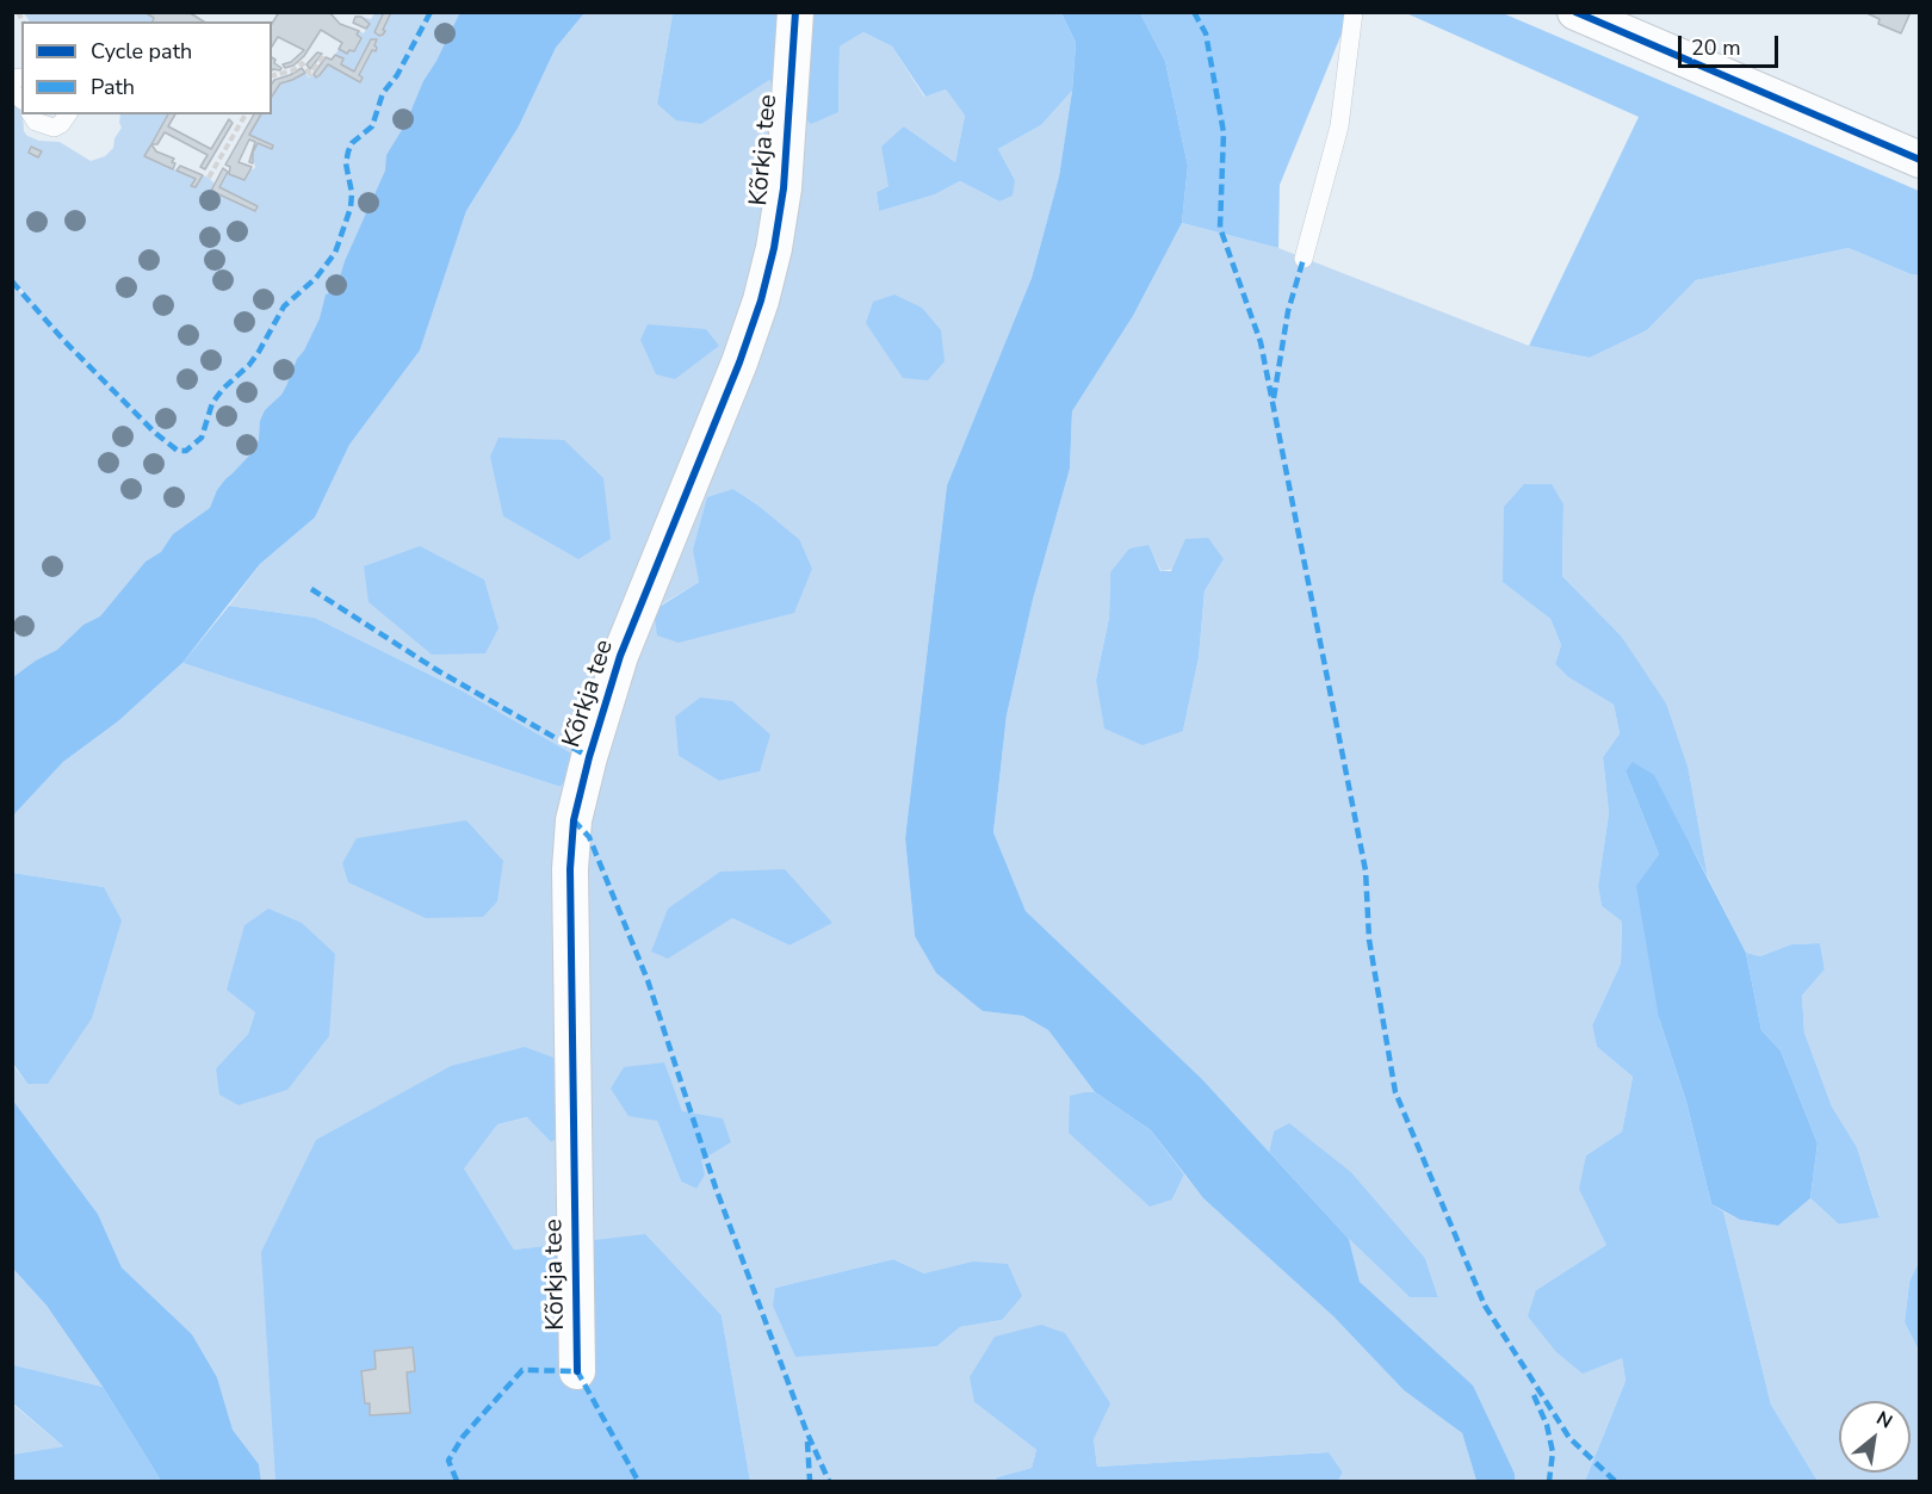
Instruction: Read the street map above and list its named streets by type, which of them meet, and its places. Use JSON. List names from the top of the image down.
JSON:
{
  "streets": {
    "street": ["Kõrkja tee"]
  },
  "legend": ["Cycle path", "Path"],
  "scale_bar": "20 m",
  "north": "top right"
}
